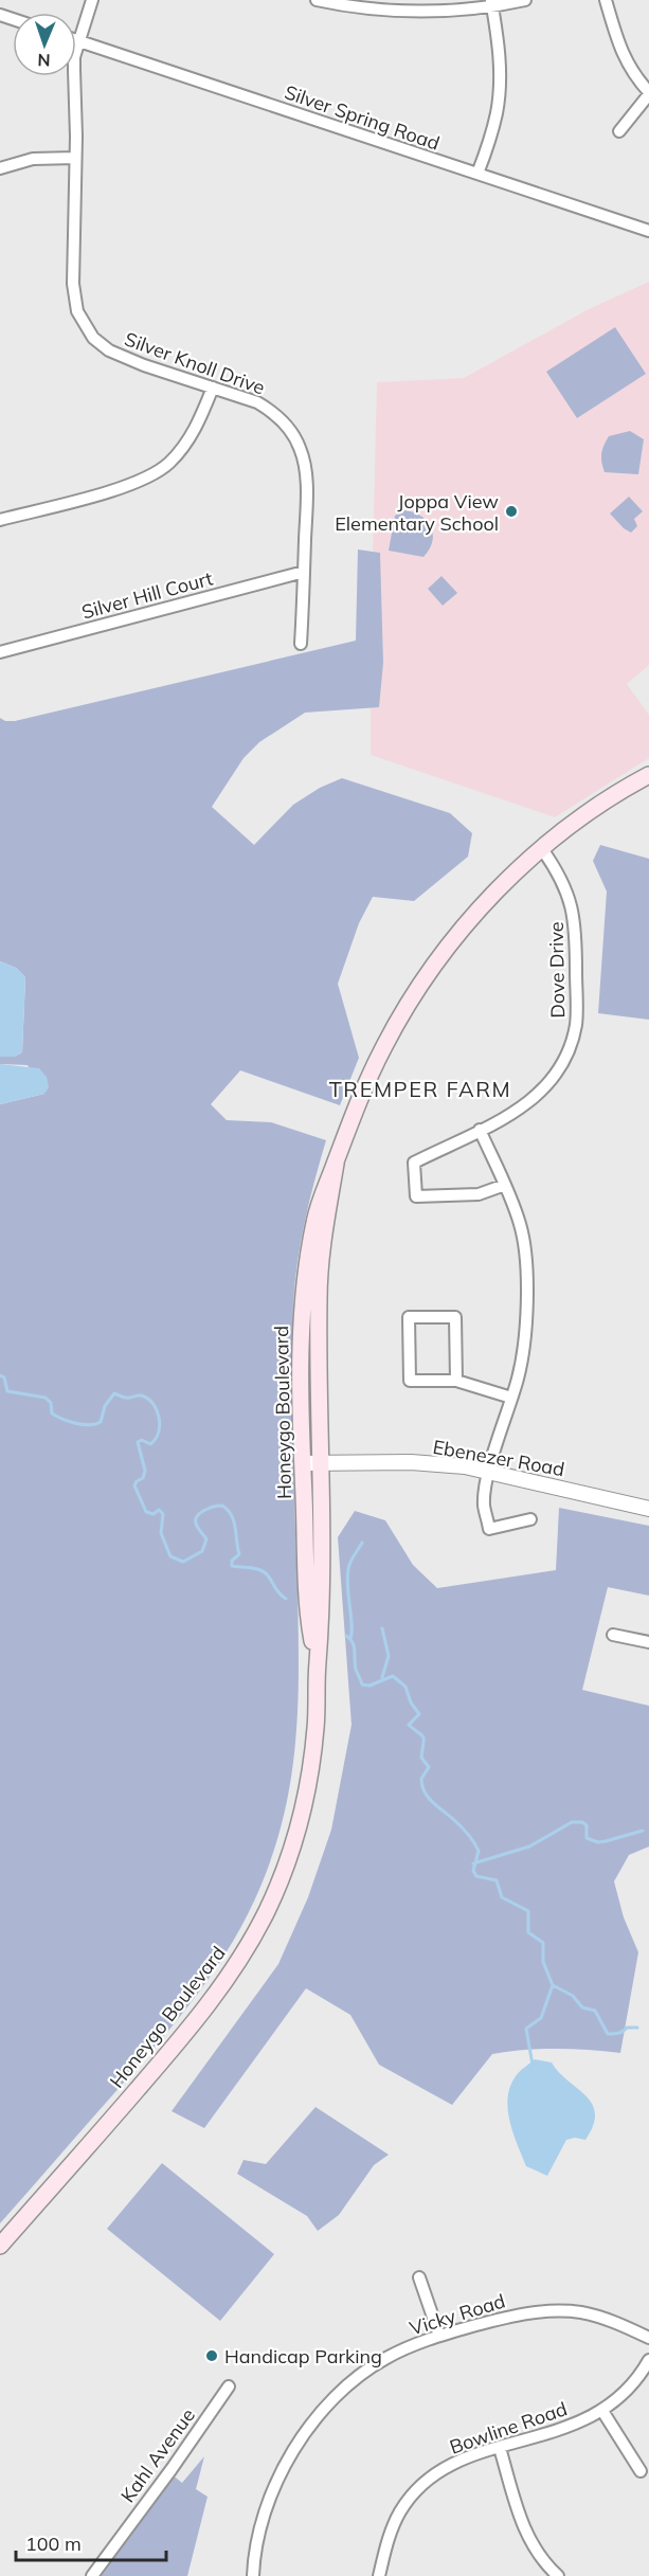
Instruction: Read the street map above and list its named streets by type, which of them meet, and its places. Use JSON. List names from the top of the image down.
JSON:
{
  "streets": {
    "main road": ["Honeygo Boulevard"],
    "street": [
      "Silver Spring Road",
      "Silver Knoll Drive",
      "Silver Hill Court",
      "Dove Drive",
      "Ebenezer Road",
      "Vicky Road",
      "Bowline Road",
      "Kahl Avenue"
    ]
  },
  "crossings": [
    ["Silver Spring Road", "Silver Knoll Drive"],
    ["Silver Knoll Drive", "Silver Hill Court"],
    ["Dove Drive", "Honeygo Boulevard"],
    ["Honeygo Boulevard", "Ebenezer Road"]
  ],
  "districts": ["TREMPER FARM"],
  "places": ["Joppa View Elementary School", "Handicap Parking"],
  "scale_bar": "100 m",
  "north": "bottom"
}
